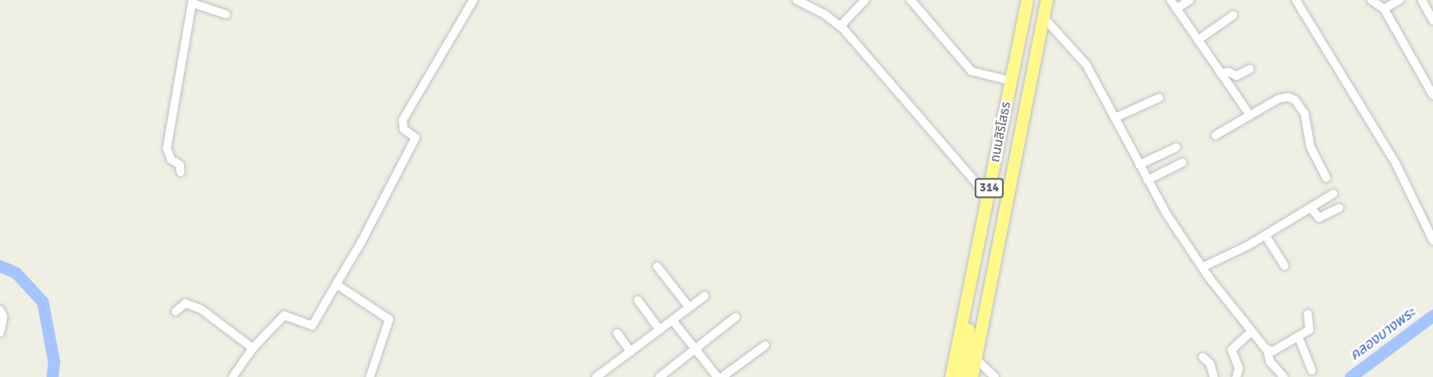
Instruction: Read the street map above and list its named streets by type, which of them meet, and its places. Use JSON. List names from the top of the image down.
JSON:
{
  "streets": {
    "highway": ["ถนนสิริโสธร", "314"]
  },
  "water": ["คลองบางพระ"]
}
